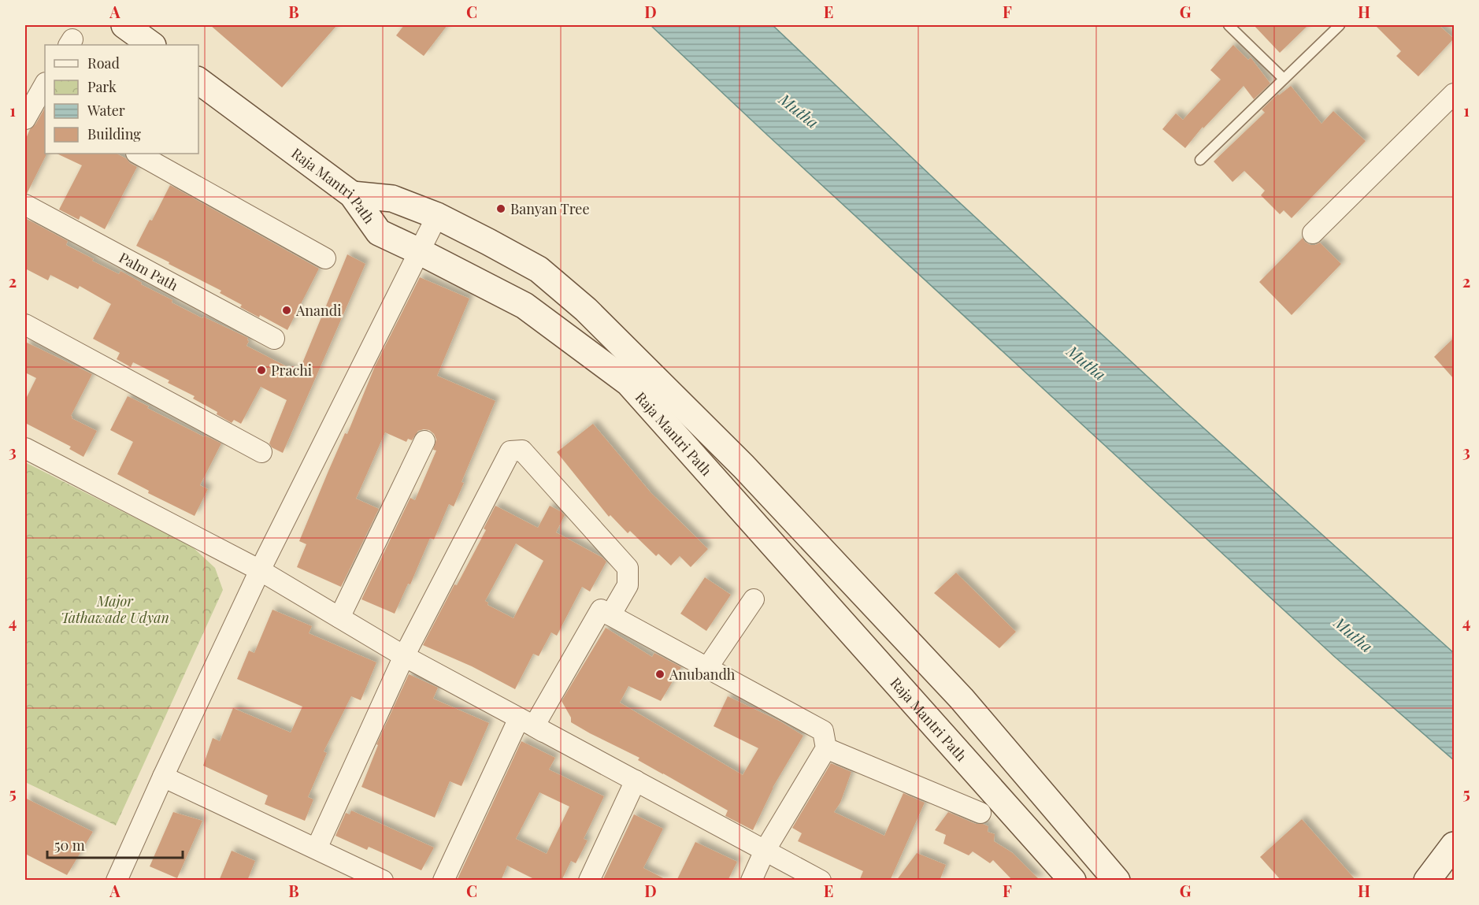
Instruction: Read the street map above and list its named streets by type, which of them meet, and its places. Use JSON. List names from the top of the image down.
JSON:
{
  "streets": {
    "main road": ["Raja Mantri Path"],
    "street": ["Palm Path"]
  },
  "water": ["Mutha"],
  "parks": ["Major Tathawade Udyan"],
  "places": [
    "Banyan Tree",
    "Anandi",
    "Prachi",
    "Anubandh"
  ],
  "legend": [
    "Road",
    "Park",
    "Water",
    "Building"
  ],
  "scale_bar": "50 m",
  "grid": {
    "columns": [
      "A",
      "B",
      "C",
      "D",
      "E",
      "F",
      "G",
      "H"
    ],
    "rows": [
      "1",
      "2",
      "3",
      "4",
      "5"
    ]
  }
}
